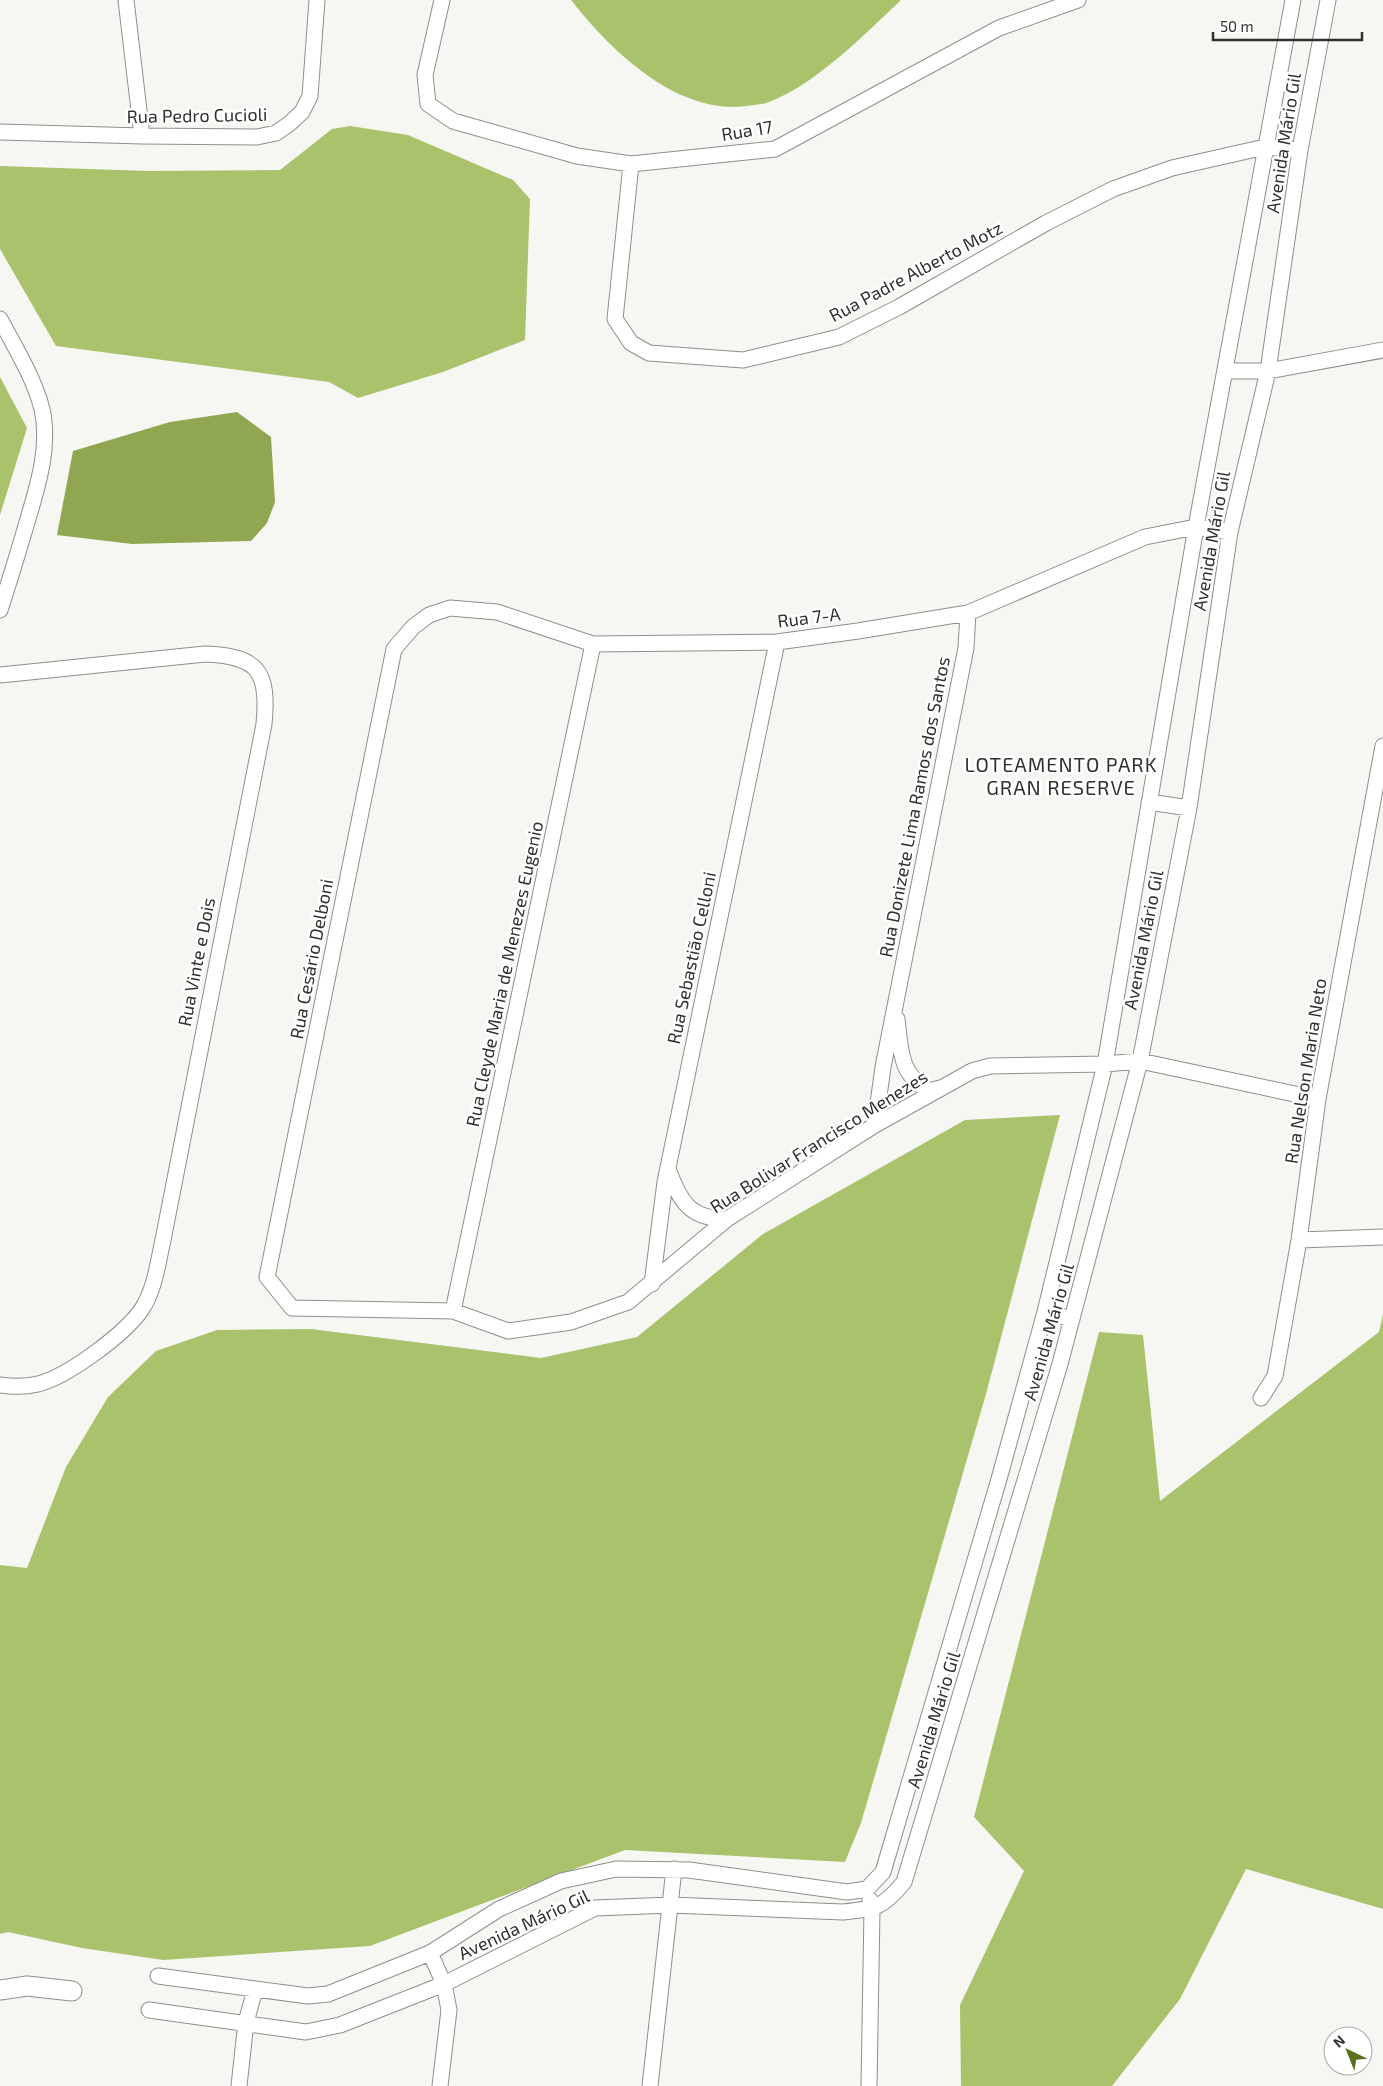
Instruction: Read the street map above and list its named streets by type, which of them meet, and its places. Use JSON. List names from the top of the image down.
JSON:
{
  "streets": {
    "street": [
      "Rua Pedro Cucioli",
      "Rua 17",
      "Avenida Mário Gil",
      "Rua Padre Alberto Motz",
      "Rua 7-A",
      "Rua Donizete Lima Ramos dos Santos",
      "Rua Sebastião Celloni",
      "Rua Cesário Delboni",
      "Rua Vinte e Dois",
      "Rua Cleyde Maria de Menezes Eugenio",
      "Rua Nelson Maria Neto",
      "Rua Bolivar Francisco Menezes"
    ]
  },
  "crossings": [
    ["Rua 17", "Rua Padre Alberto Motz"],
    ["Avenida Mário Gil", "Rua Padre Alberto Motz"],
    ["Avenida Mário Gil", "Rua 7-A"],
    ["Avenida Mário Gil", "Rua Bolivar Francisco Menezes"],
    ["Rua 7-A", "Rua Donizete Lima Ramos dos Santos"],
    ["Rua 7-A", "Rua Sebastião Celloni"],
    ["Rua 7-A", "Rua Cesário Delboni"],
    ["Rua 7-A", "Rua Cleyde Maria de Menezes Eugenio"],
    ["Rua Donizete Lima Ramos dos Santos", "Rua Bolivar Francisco Menezes"],
    ["Rua Sebastião Celloni", "Rua Bolivar Francisco Menezes"],
    ["Rua Cesário Delboni", "Rua Bolivar Francisco Menezes"],
    ["Rua Cleyde Maria de Menezes Eugenio", "Rua Bolivar Francisco Menezes"],
    ["Rua Nelson Maria Neto", "Rua Bolivar Francisco Menezes"]
  ],
  "districts": ["LOTEAMENTO PARK GRAN RESERVE"],
  "scale_bar": "50 m",
  "north": "top left"
}
